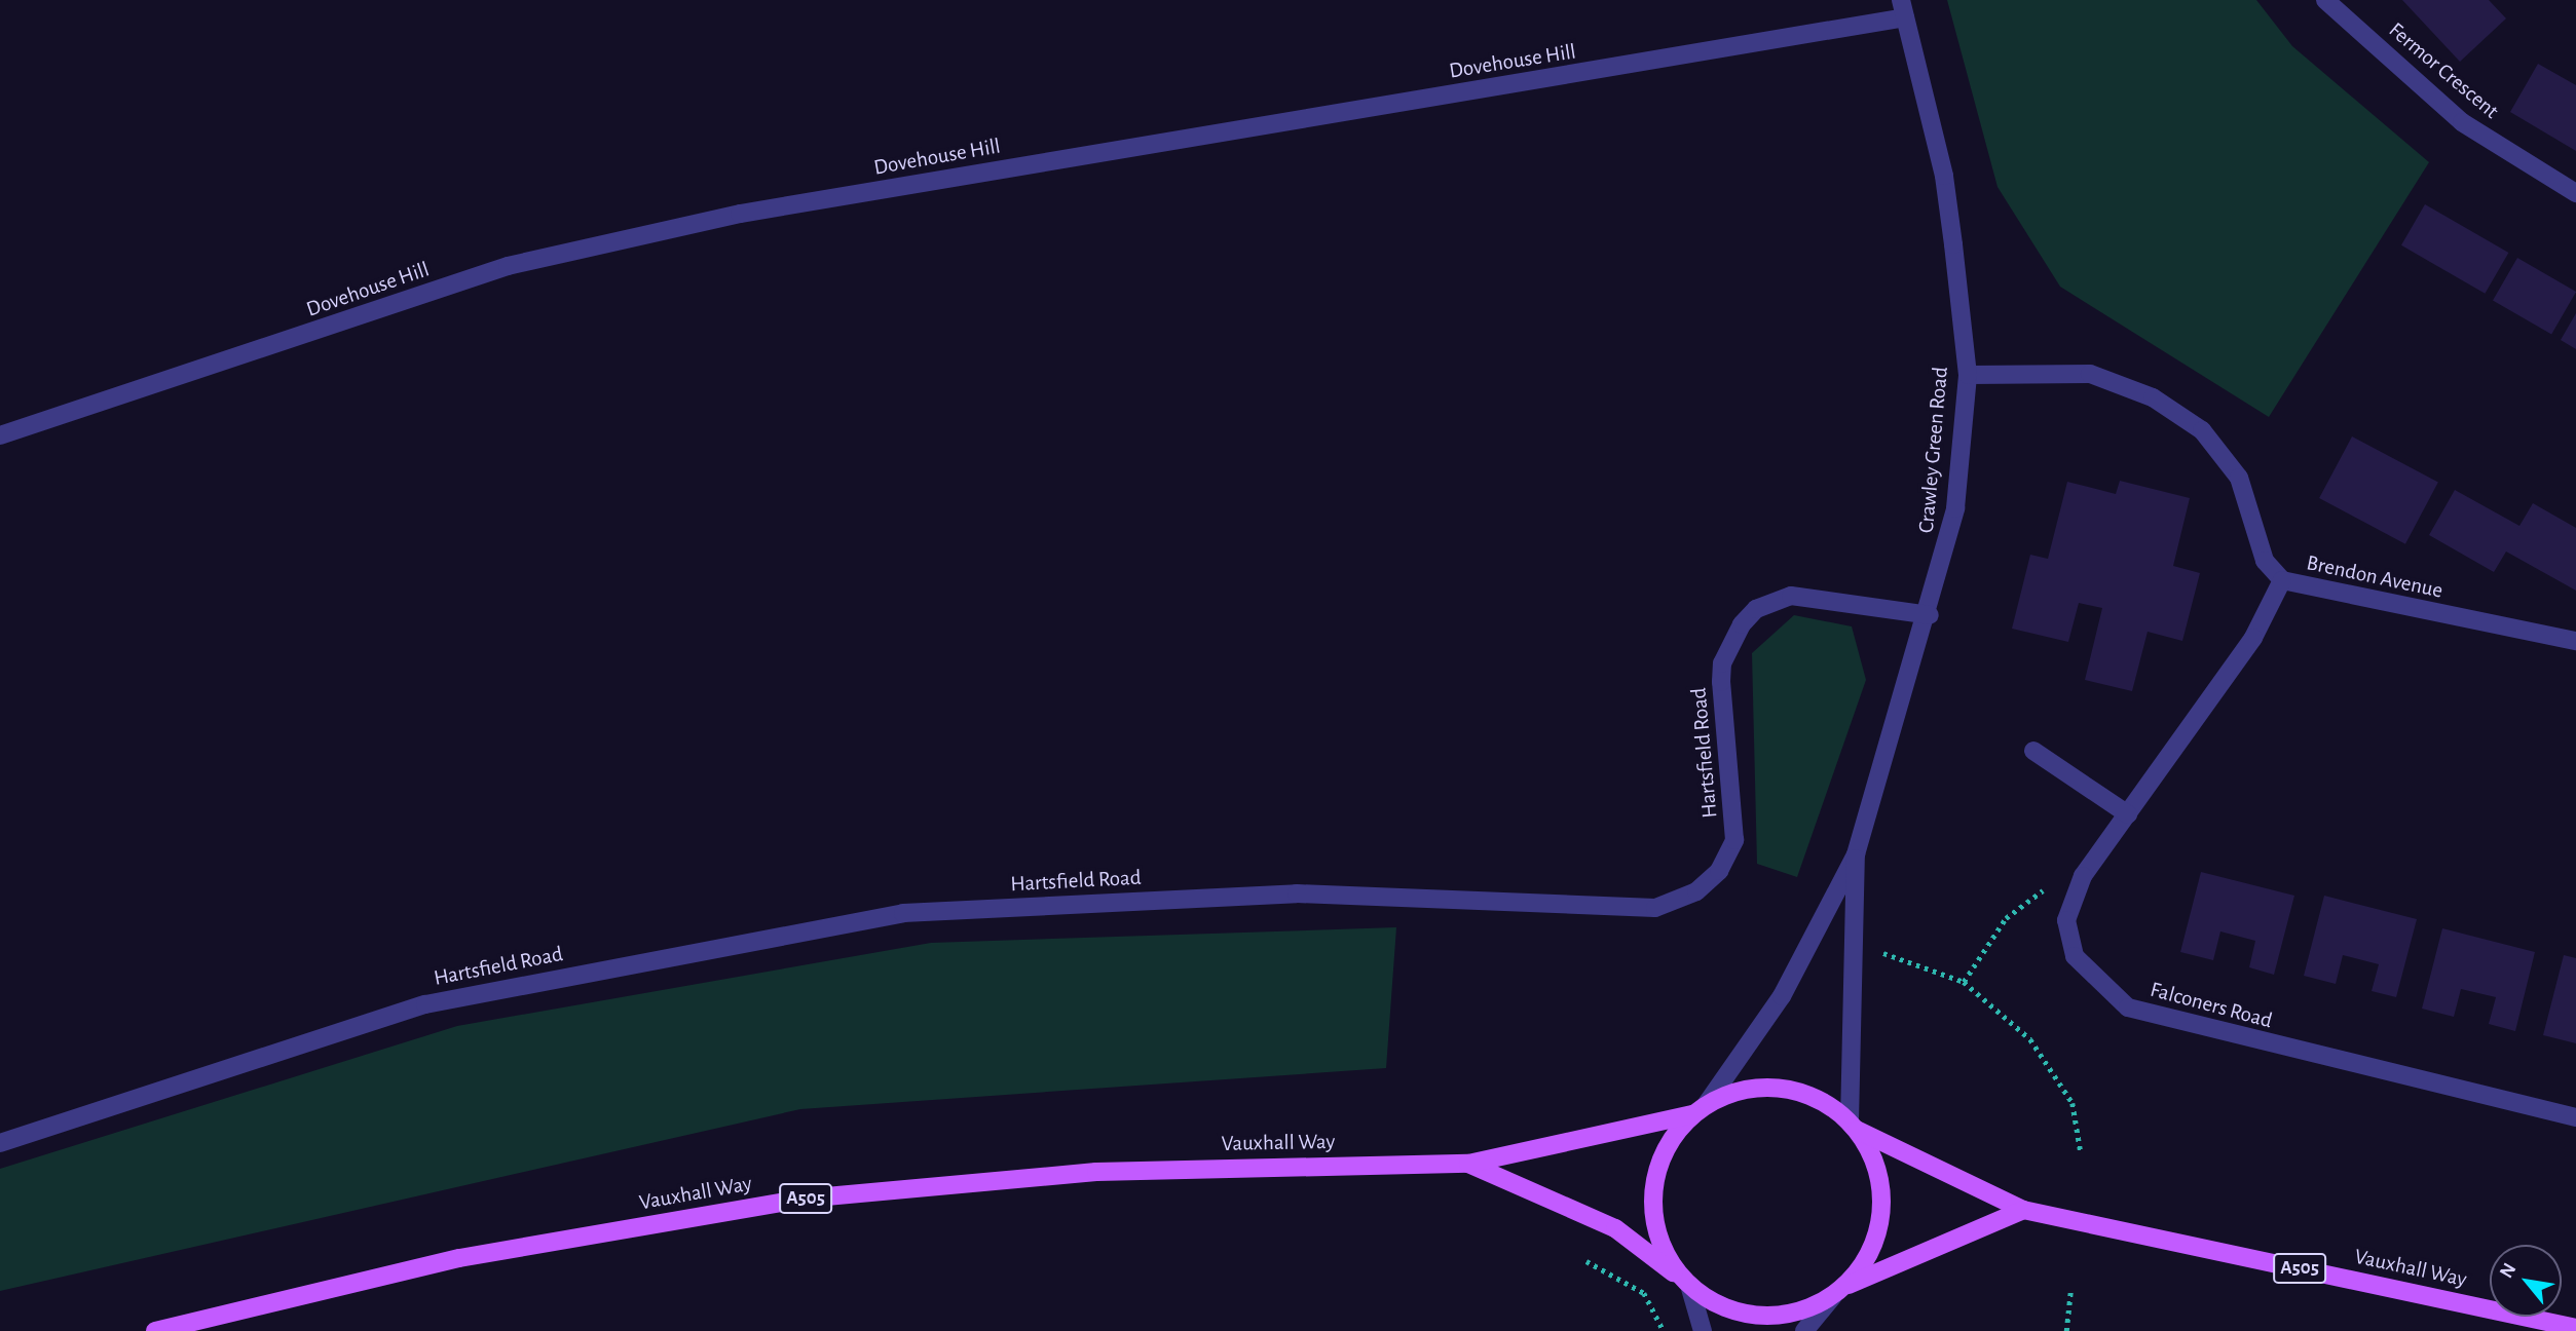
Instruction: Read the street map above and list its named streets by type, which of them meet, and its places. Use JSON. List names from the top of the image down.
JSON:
{
  "streets": {
    "main road": ["Vauxhall Way", "A505"],
    "street": [
      "Dovehouse Hill",
      "Fermor Crescent",
      "Crawley Green Road",
      "Brendon Avenue",
      "Hartsfield Road",
      "Falconers Road"
    ]
  },
  "crossings": [
    ["Dovehouse Hill", "Crawley Green Road"],
    ["Crawley Green Road", "Brendon Avenue"],
    ["Crawley Green Road", "Hartsfield Road"],
    ["Crawley Green Road", "Vauxhall Way"],
    ["Brendon Avenue", "Falconers Road"]
  ],
  "north": "top left"
}
